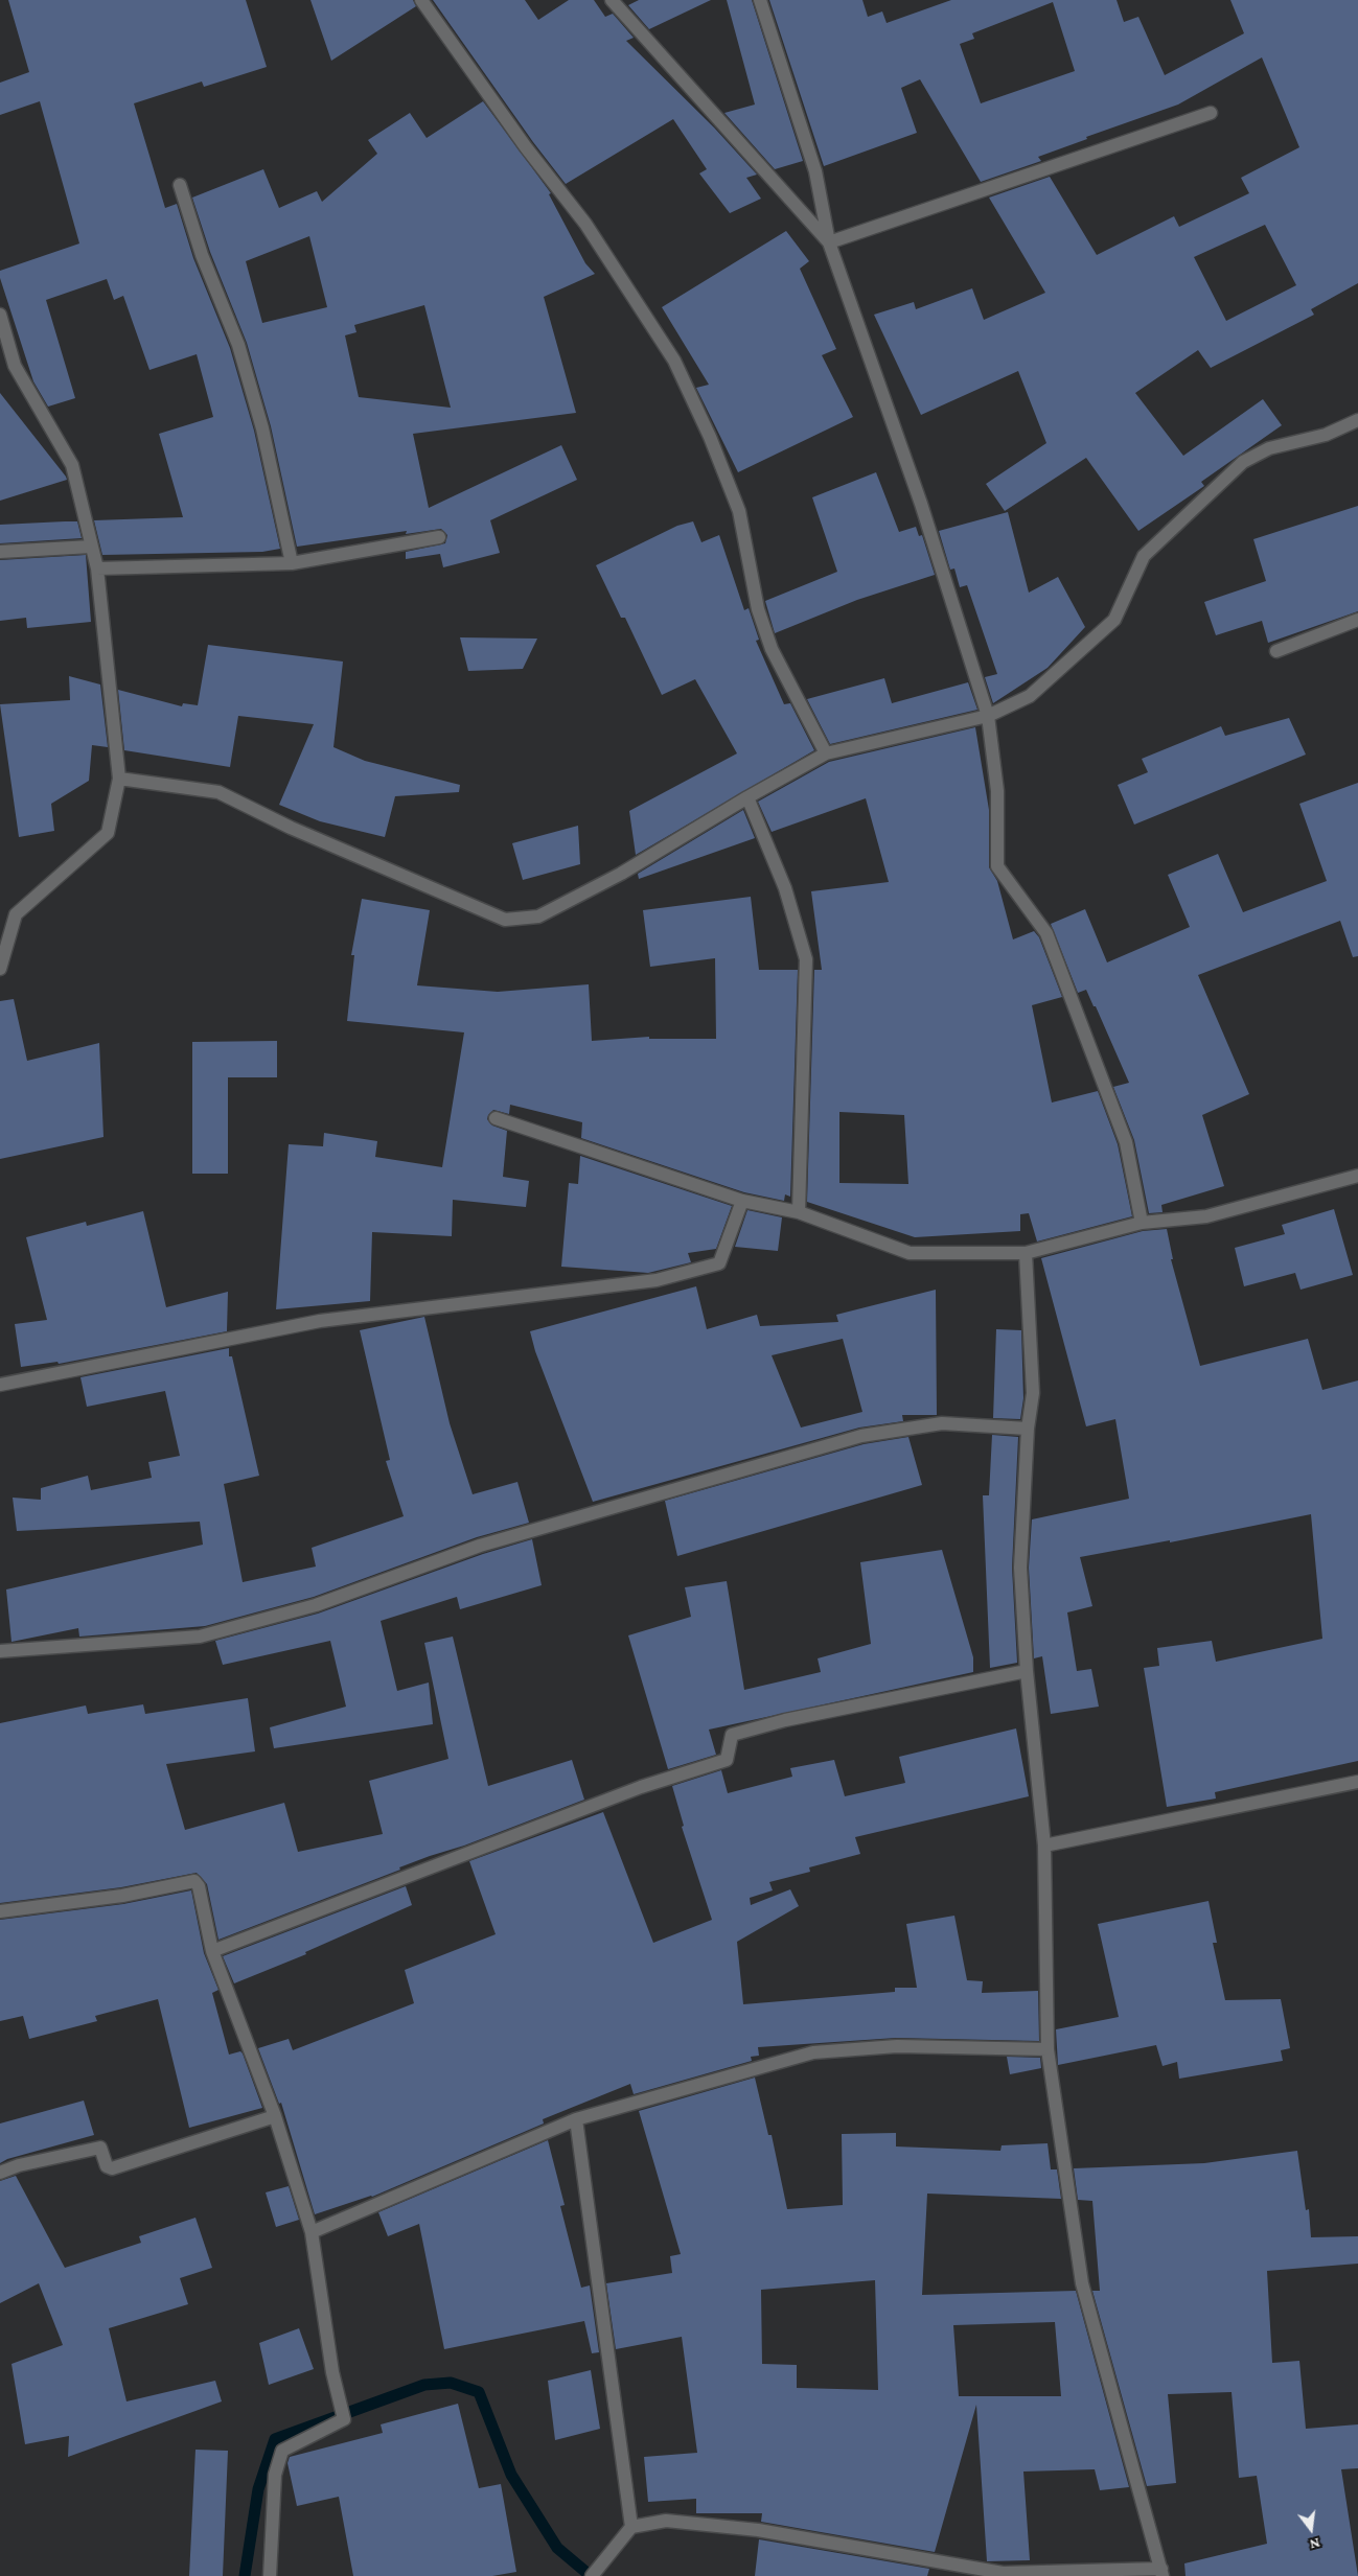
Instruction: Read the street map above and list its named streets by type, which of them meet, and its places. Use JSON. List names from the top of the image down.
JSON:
{
  "north": "bottom"
}
